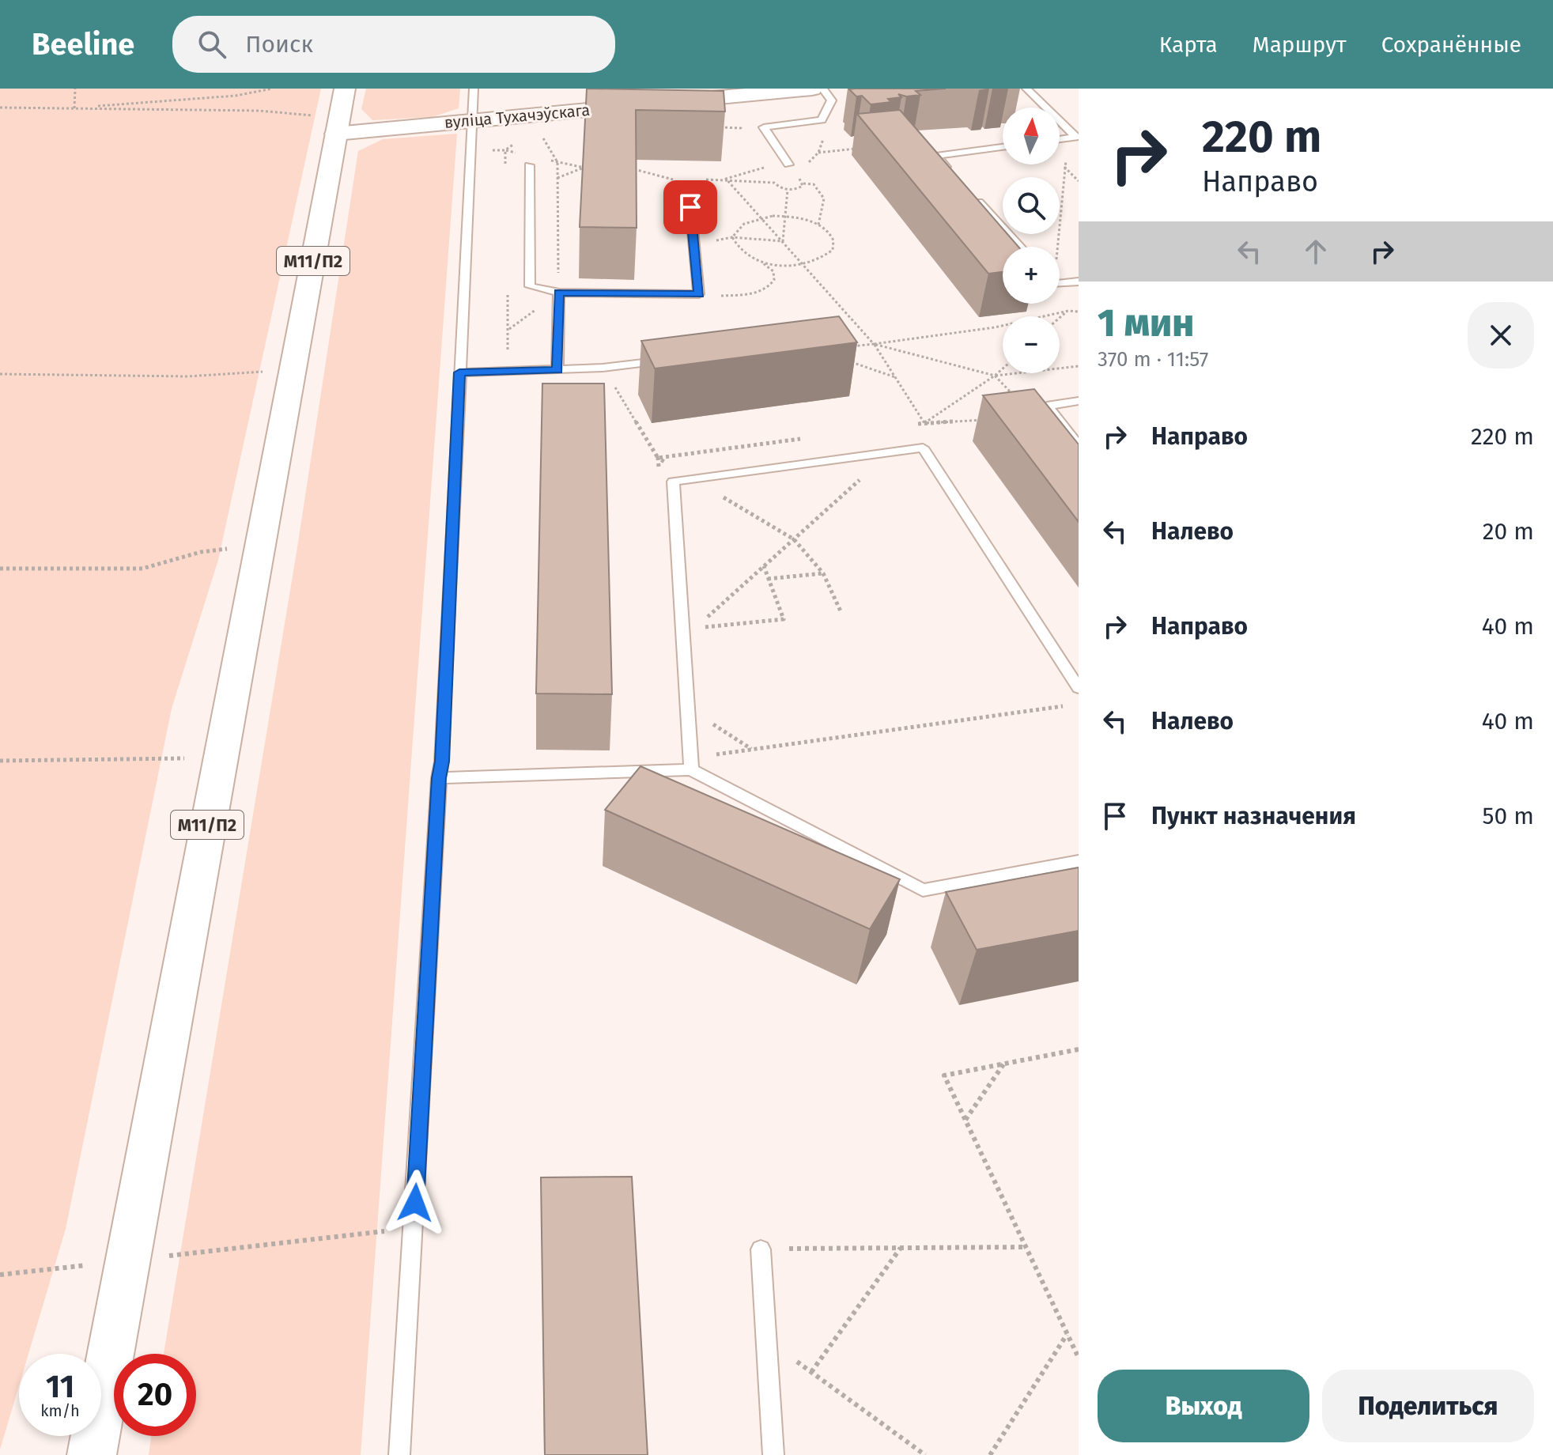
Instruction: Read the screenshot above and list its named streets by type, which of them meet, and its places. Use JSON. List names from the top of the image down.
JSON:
{
  "streets": {
    "main road": ["вуліца Тухачэўскага", "М11/П2"]
  },
  "crossings": [
    ["вуліца Тухачэўскага", "М11/П2"]
  ],
  "north": "top",
  "page": {
    "header": "Beeline",
    "search": "Поиск",
    "nav": ["Карта", "Маршрут", "Сохранённые"],
    "turn": ["220 m", "Направо"],
    "map_buttons": ["+", "−"],
    "heading": ["1 мин", "370 m · 11:57"],
    "list": [
      {
        "name": "Направо",
        "value": "220 m"
      },
      {
        "name": "Налево",
        "value": "20 m"
      },
      {
        "name": "Направо",
        "value": "40 m"
      },
      {
        "name": "Налево",
        "value": "40 m"
      },
      {
        "name": "Пункт назначения",
        "value": "50 m"
      }
    ],
    "speed": "11 km/h",
    "limit": "20",
    "buttons": ["Выход", "Поделиться"]
  }
}
